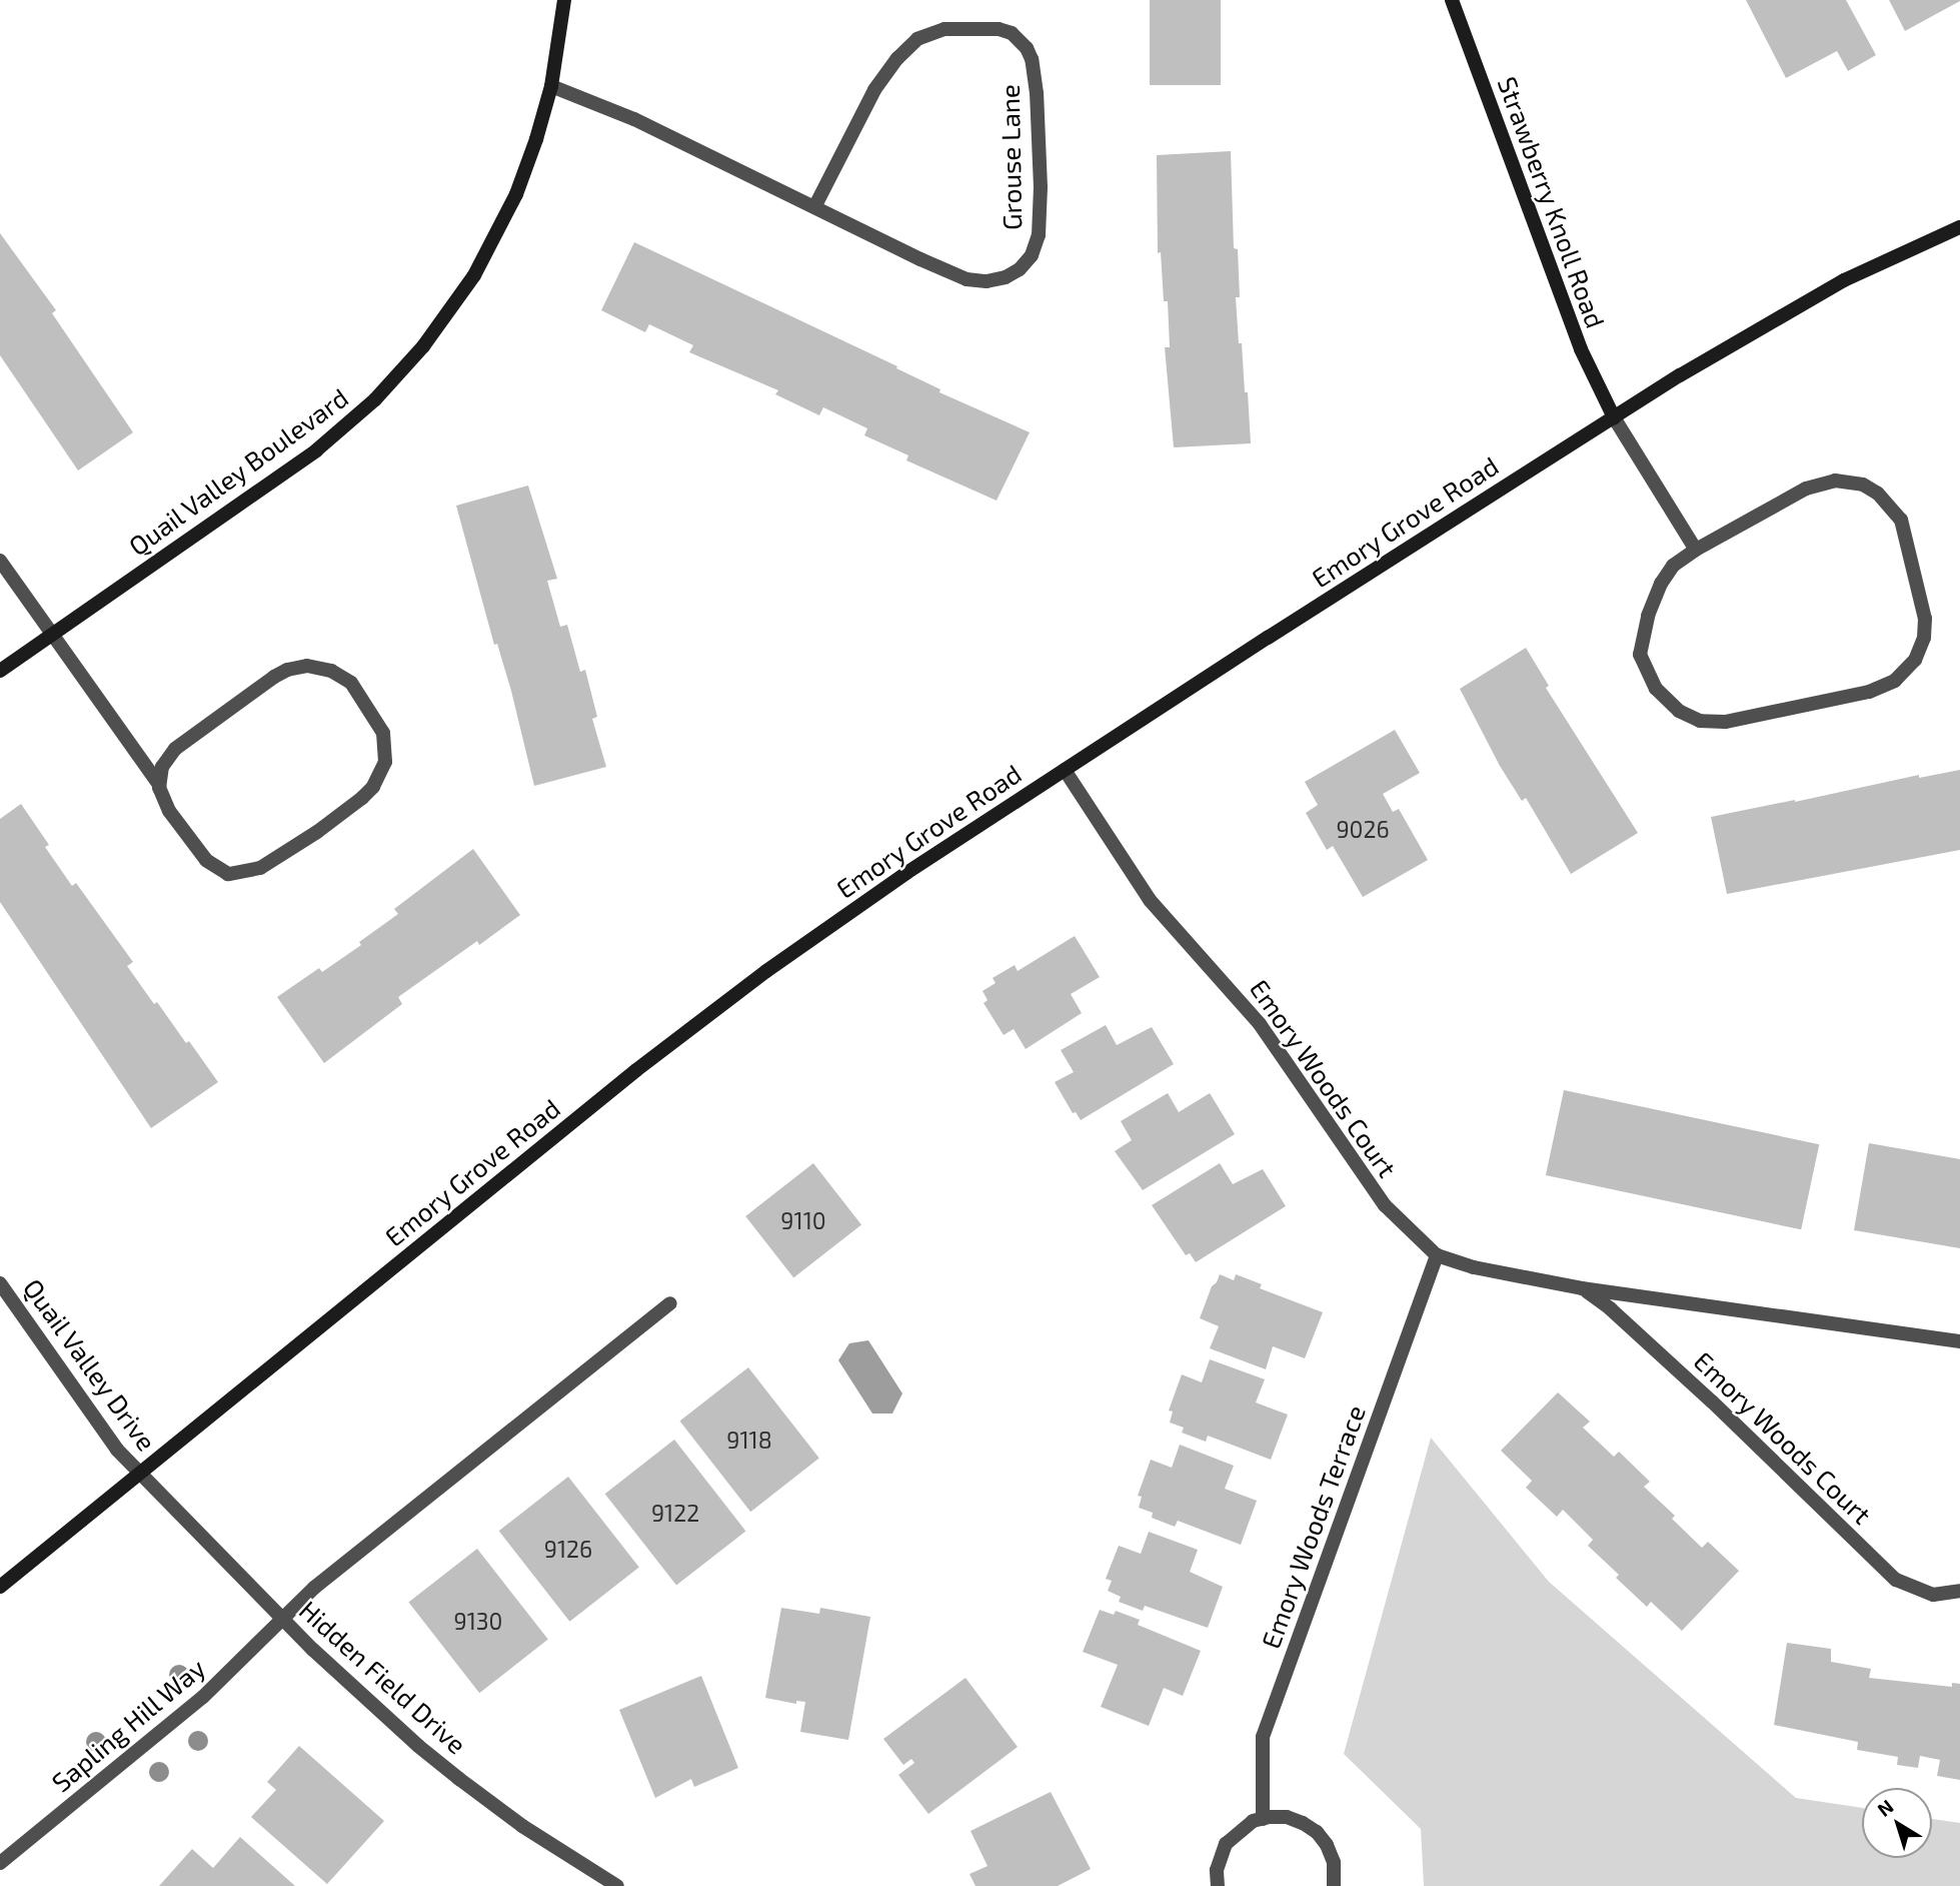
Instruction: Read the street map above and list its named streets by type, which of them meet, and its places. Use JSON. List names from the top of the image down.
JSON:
{
  "streets": {
    "street": [
      "Grouse Lane",
      "Strawberry Knoll Road",
      "Quail Valley Boulevard",
      "Emory Grove Road",
      "Emory Woods Court",
      "Quail Valley Drive",
      "Emory Woods Terrace",
      "Hidden Field Drive",
      "Sapling Hill Way"
    ]
  },
  "crossings": [
    ["Grouse Lane", "Quail Valley Boulevard"],
    ["Strawberry Knoll Road", "Emory Grove Road"],
    ["Emory Grove Road", "Emory Woods Court"],
    ["Emory Grove Road", "Quail Valley Drive"],
    ["Emory Grove Road", "Hidden Field Drive"],
    ["Emory Woods Court", "Emory Woods Terrace"],
    ["Quail Valley Drive", "Hidden Field Drive"],
    ["Hidden Field Drive", "Sapling Hill Way"]
  ],
  "house_numbers": [
    "9026",
    "9110",
    "9118",
    "9122",
    "9126",
    "9130"
  ],
  "north": "top left"
}
